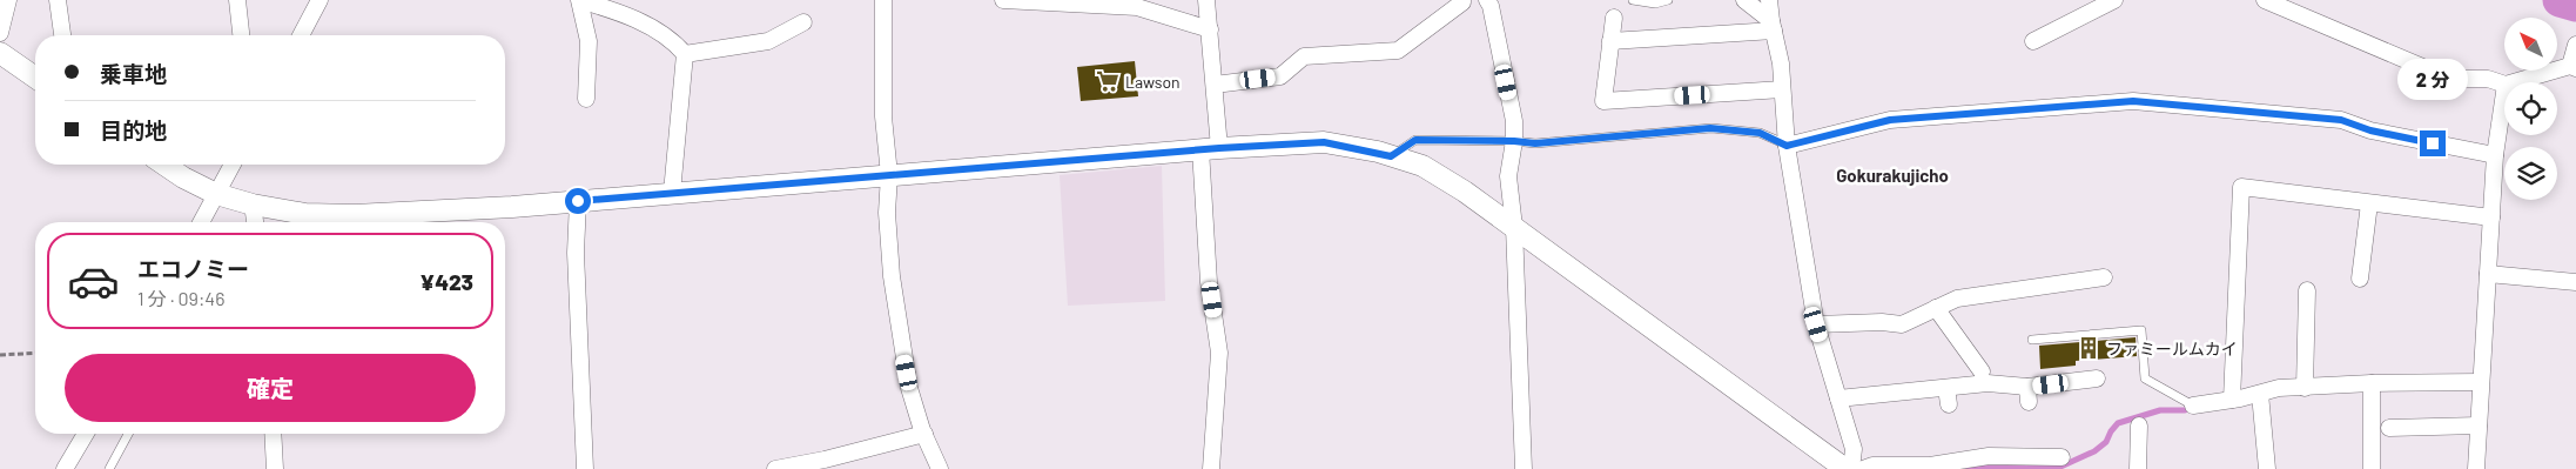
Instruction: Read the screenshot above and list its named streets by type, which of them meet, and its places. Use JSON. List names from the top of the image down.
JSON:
{
  "districts": ["Gokurakujicho"],
  "places": {
    "supermarket": ["Lawson"],
    "building": ["ファミールムカイ"]
  },
  "north": "top left",
  "page": {
    "banner": ["乗車地", "目的地"],
    "bubble": "2 分",
    "list": [
      {
        "name": "エコノミー",
        "note": "1 分 · 09:46",
        "value": "¥423"
      }
    ],
    "buttons": "確定"
  }
}
